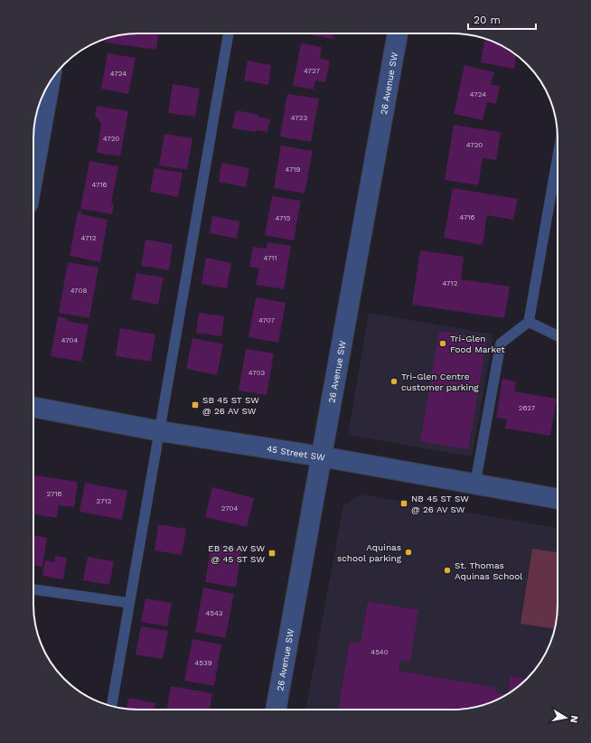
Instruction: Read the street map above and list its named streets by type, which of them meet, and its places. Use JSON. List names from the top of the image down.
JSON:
{
  "streets": {
    "street": ["26 Avenue SW", "45 Street SW"]
  },
  "crossings": [
    ["26 Avenue SW", "45 Street SW"]
  ],
  "places": {
    "other": [
      "Tri-Glen Food Market",
      "Tri-Glen Centre customer parking",
      "Aquinas school parking",
      "St. Thomas Aquinas School"
    ],
    "transit": ["SB 45 ST SW @ 26 AV SW", "NB 45 ST SW @ 26 AV SW", "EB 26 AV SW @ 45 ST SW"]
  },
  "house_numbers": [
    "4727",
    "4724",
    "4724",
    "4723",
    "4720",
    "4720",
    "4719",
    "4716",
    "4716",
    "4715",
    "4712",
    "4711",
    "4712",
    "4708",
    "4707",
    "4704",
    "4703",
    "2627",
    "2716",
    "2712",
    "2704",
    "4543",
    "4540",
    "4539"
  ],
  "scale_bar": "20 m",
  "north": "right"
}
